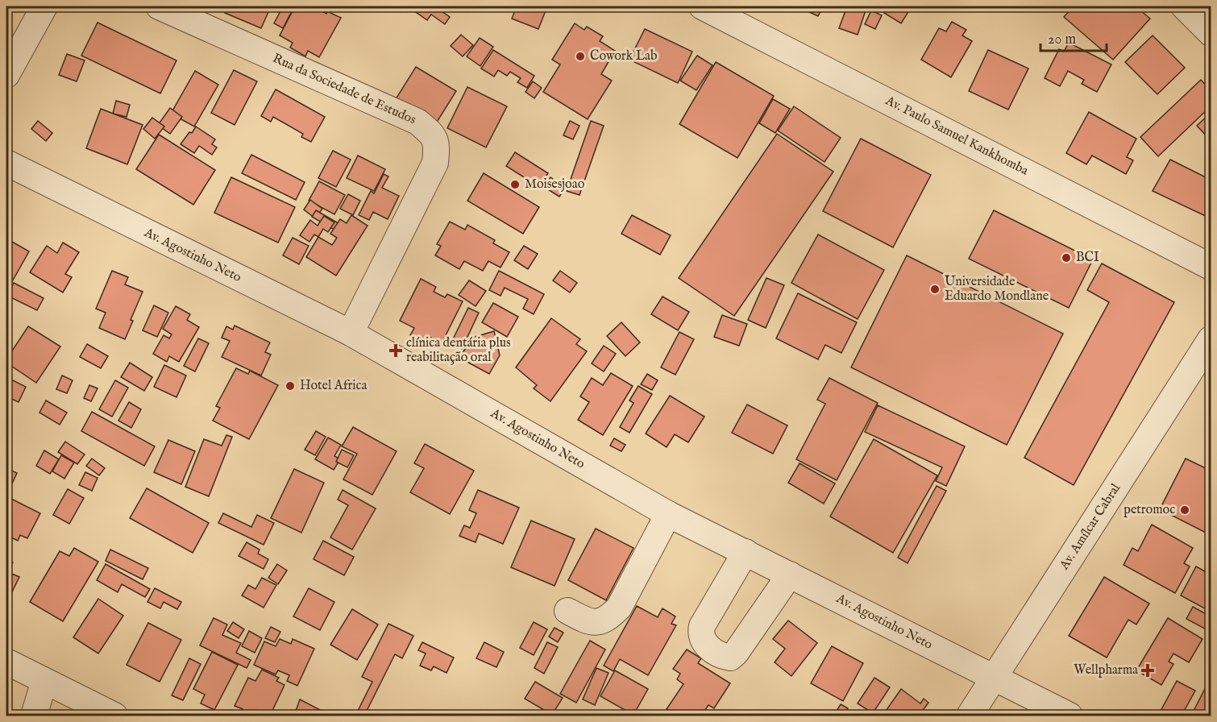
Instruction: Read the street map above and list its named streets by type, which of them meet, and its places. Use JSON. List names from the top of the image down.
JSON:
{
  "streets": {
    "street": [
      "Rua da Sociedade de Estudos",
      "Av. Paulo Samuel Kankhomba",
      "Av. Agostinho Neto",
      "Av. Amílcar Cabral"
    ]
  },
  "crossings": [
    ["Rua da Sociedade de Estudos", "Av. Agostinho Neto"],
    ["Av. Agostinho Neto", "Av. Amílcar Cabral"]
  ],
  "places": {
    "other": [
      "Cowork Lab",
      "Moisesjoao",
      "BCI",
      "Universidade Eduardo Mondlane",
      "Hotel Africa",
      "petromoc"
    ],
    "health": ["clínica dentária plus reabilitação oral", "Wellpharma"]
  },
  "scale_bar": "20 m"
}
